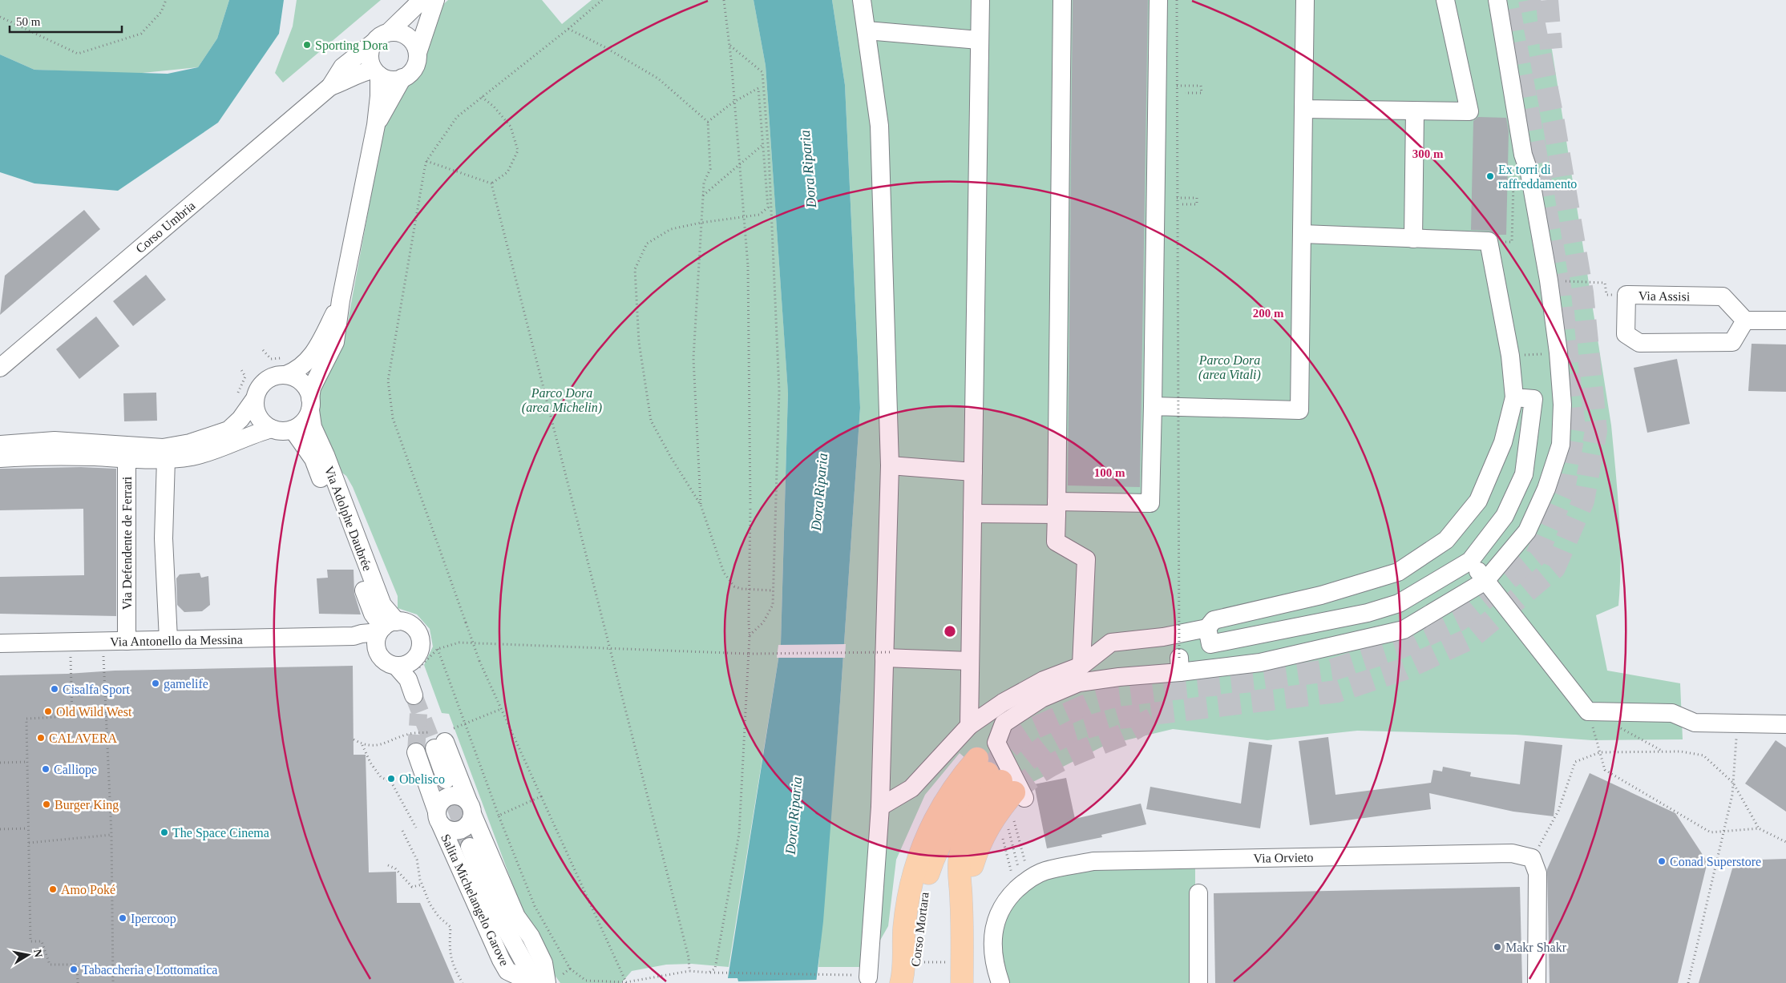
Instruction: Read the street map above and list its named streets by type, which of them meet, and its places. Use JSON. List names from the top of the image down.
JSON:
{
  "streets": {
    "main road": ["Corso Mortara"],
    "street": [
      "Corso Umbria",
      "Via Assisi",
      "Via Adolphe Daubrée",
      "Via Defendente de Ferrari",
      "Via Antonello da Messina",
      "Via Orvieto",
      "Salita Michelangelo Garove"
    ]
  },
  "crossings": [
    ["Via Adolphe Daubrée", "Via Antonello da Messina"],
    ["Via Defendente de Ferrari", "Via Antonello da Messina"]
  ],
  "water": ["Dora Riparia"],
  "parks": ["Parco Dora (area Vitali)", "Parco Dora (area Michelin)"],
  "places": [
    "Sporting Dora",
    "Ex torri di raffreddamento",
    "gamelife",
    "Cisalfa Sport",
    "Old Wild West",
    "CALAVERA",
    "Calliope",
    "Obelisco",
    "Burger King",
    "The Space Cinema",
    "Conad Superstore",
    "Amo Poké",
    "Ipercoop",
    "Makr Shakr",
    "Tabaccheria e Lottomatica"
  ],
  "scale_bar": "50 m",
  "north": "right",
  "rings": ["300 m", "200 m", "100 m"]
}
